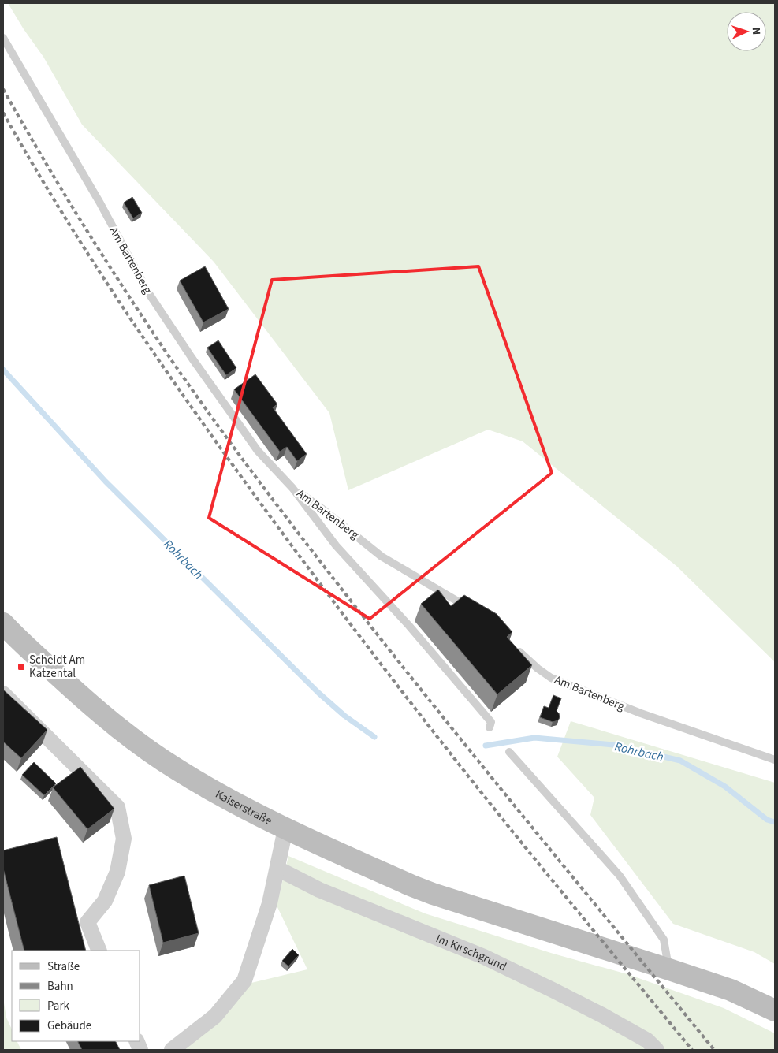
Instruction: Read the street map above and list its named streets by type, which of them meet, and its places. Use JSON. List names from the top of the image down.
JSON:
{
  "streets": {
    "main road": ["Kaiserstraße"],
    "street": ["Im Kirschgrund"],
    "lane": ["Am Bartenberg"]
  },
  "crossings": [
    ["Kaiserstraße", "Im Kirschgrund"]
  ],
  "water": ["Rohrbach"],
  "places": {
    "transit": ["Scheidt Am Katzental"]
  },
  "legend": [
    "Straße",
    "Bahn",
    "Park",
    "Gebäude"
  ],
  "north": "right"
}
